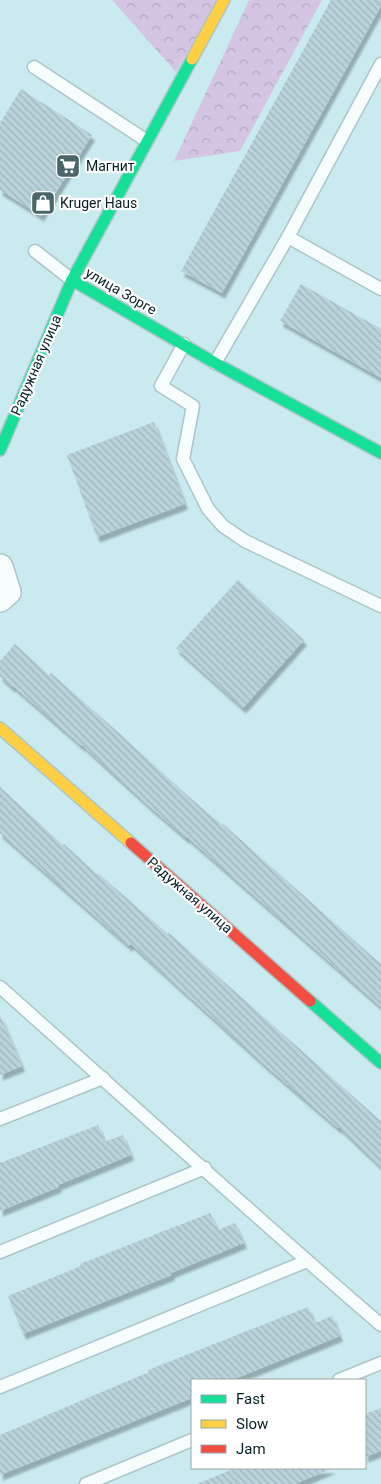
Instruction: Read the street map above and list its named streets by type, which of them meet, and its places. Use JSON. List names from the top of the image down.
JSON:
{
  "streets": {
    "street": ["улица Зорге", "Радужная улица"]
  },
  "crossings": [
    ["улица Зорге", "Радужная улица"]
  ],
  "places": {
    "supermarket": ["Магнит"],
    "shop": ["Kruger Haus"]
  },
  "legend": ["Fast", "Slow", "Jam"]
}
